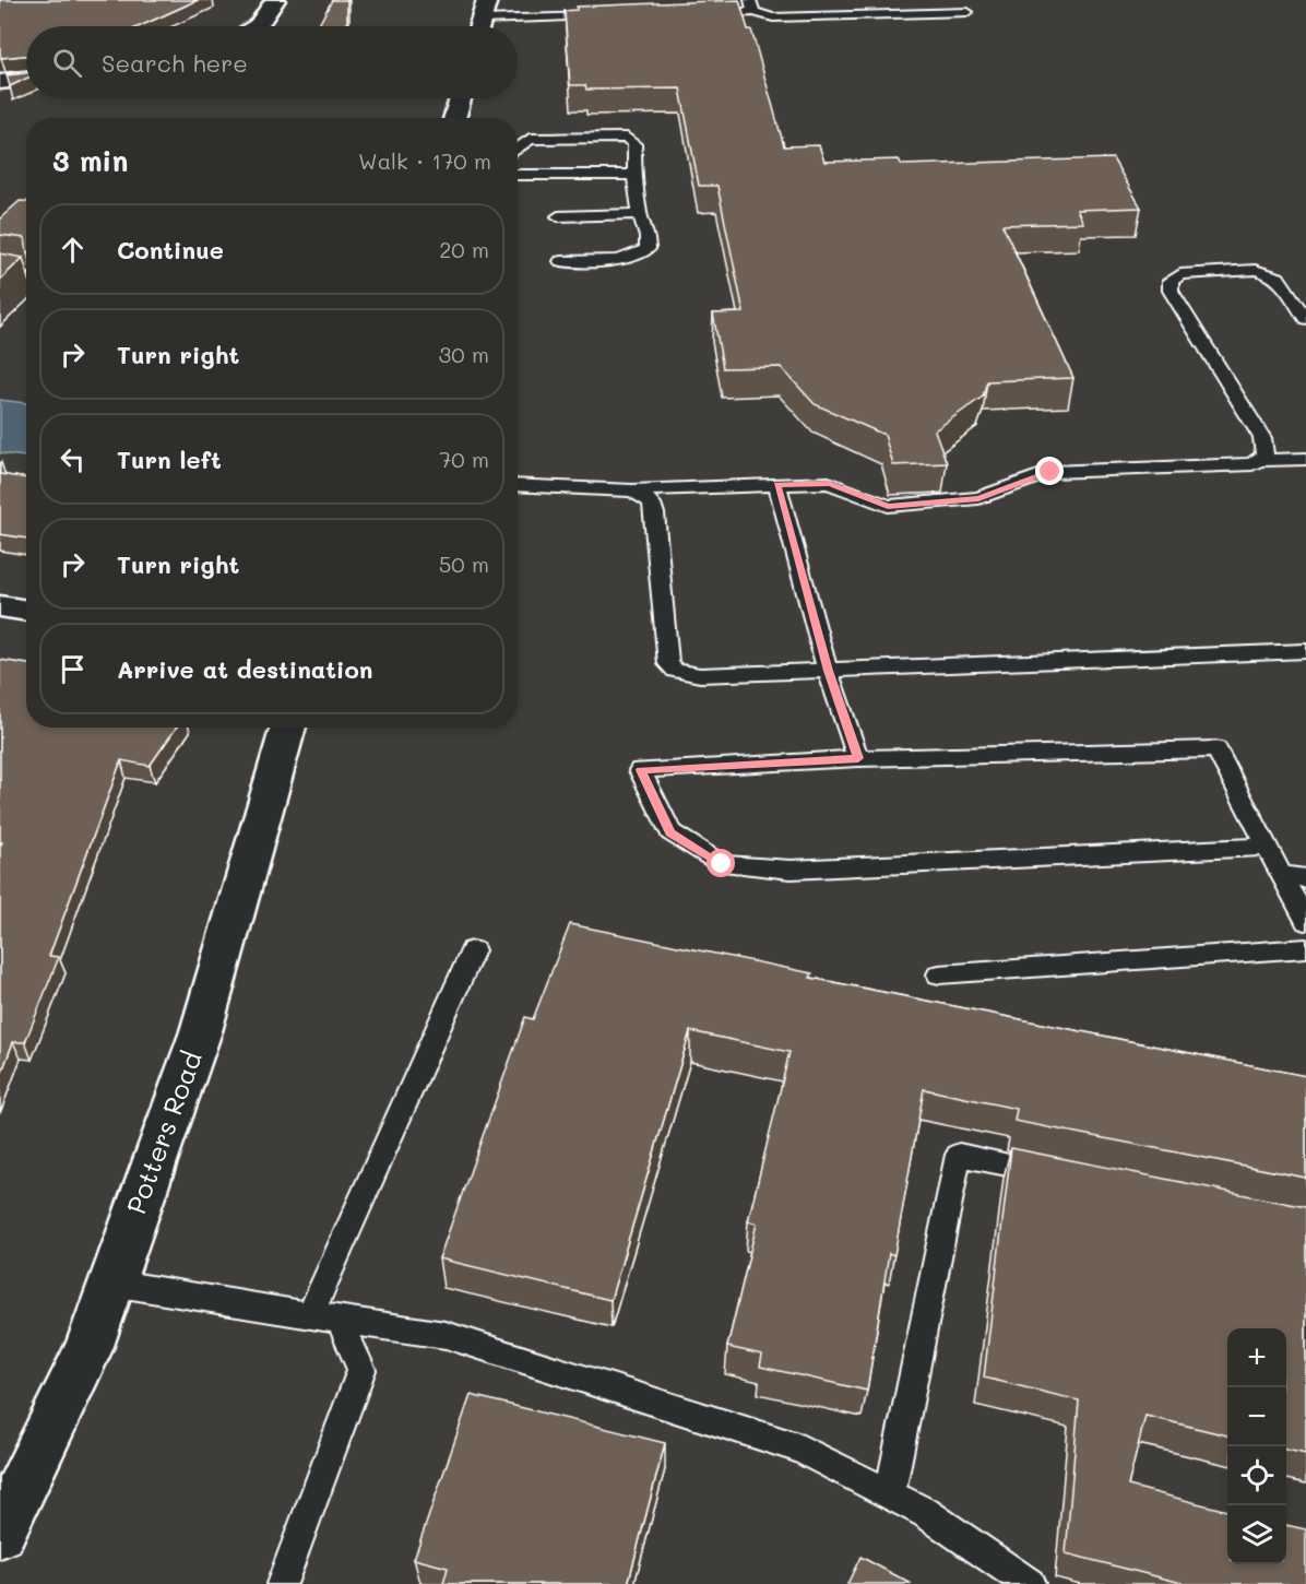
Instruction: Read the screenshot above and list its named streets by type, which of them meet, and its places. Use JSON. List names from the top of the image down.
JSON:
{
  "streets": {
    "street": ["Potters Road"]
  },
  "page": {
    "search": "Search here",
    "heading": ["3 min", "Walk · 170 m"],
    "list": [
      ["Continue", "20 m"],
      ["Turn right", "30 m"],
      ["Turn left", "70 m"],
      ["Turn right", "50 m"],
      "Arrive at destination"
    ],
    "map_buttons": ["+", "−"]
  }
}
